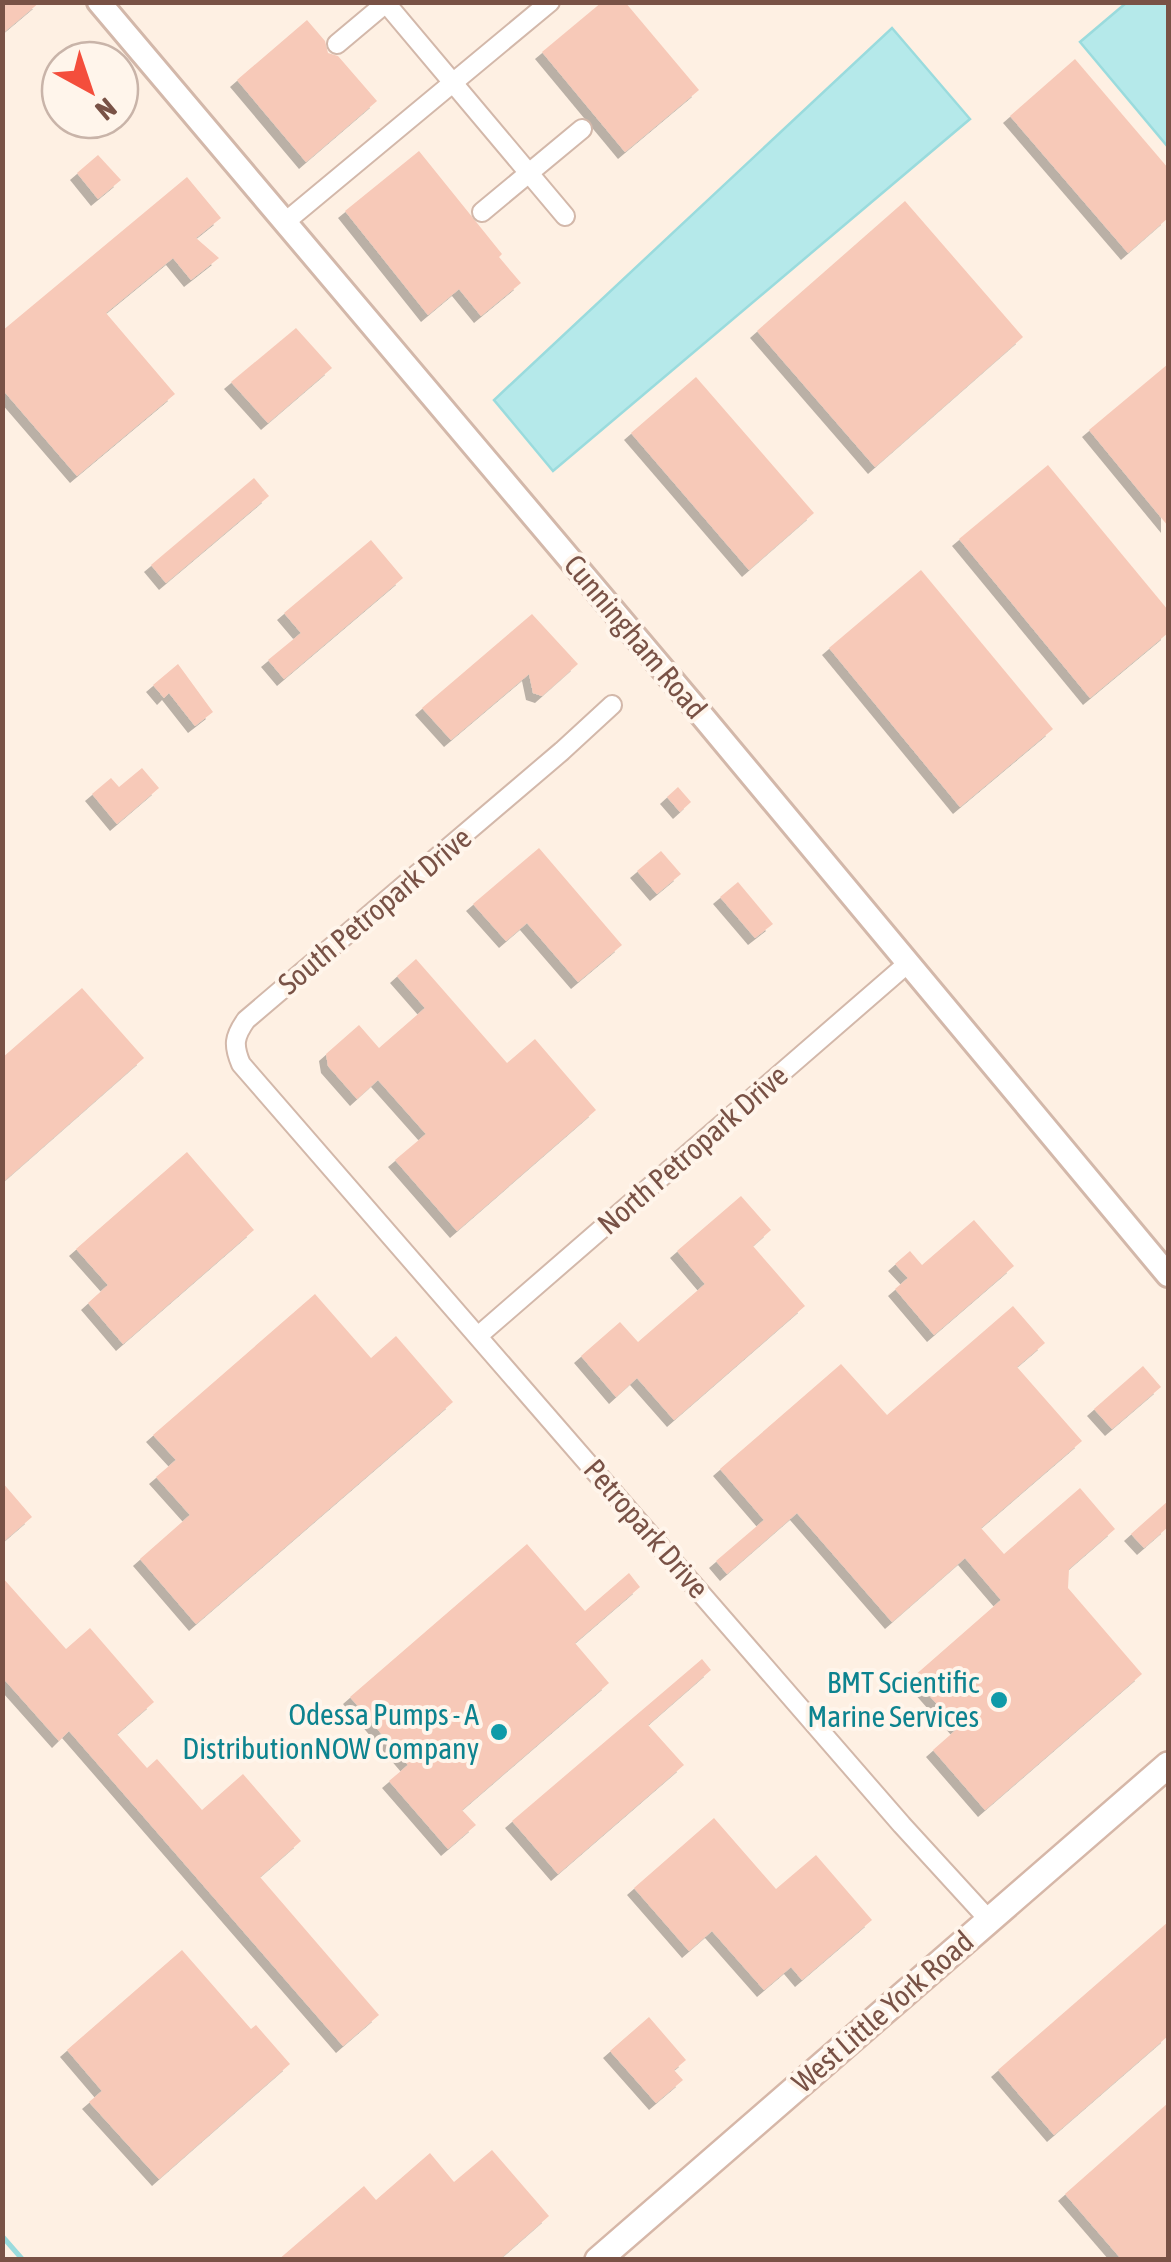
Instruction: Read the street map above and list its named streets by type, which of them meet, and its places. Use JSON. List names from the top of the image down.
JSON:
{
  "streets": {
    "main road": ["West Little York Road"],
    "street": [
      "Cunningham Road",
      "South Petropark Drive",
      "North Petropark Drive",
      "Petropark Drive"
    ]
  },
  "crossings": [
    ["Cunningham Road", "North Petropark Drive"],
    ["South Petropark Drive", "Petropark Drive"],
    ["North Petropark Drive", "Petropark Drive"],
    ["Petropark Drive", "West Little York Road"]
  ],
  "places": ["BMT Scientific Marine Services", "Odessa Pumps - A DistributionNOW Company"],
  "north": "bottom right"
}
